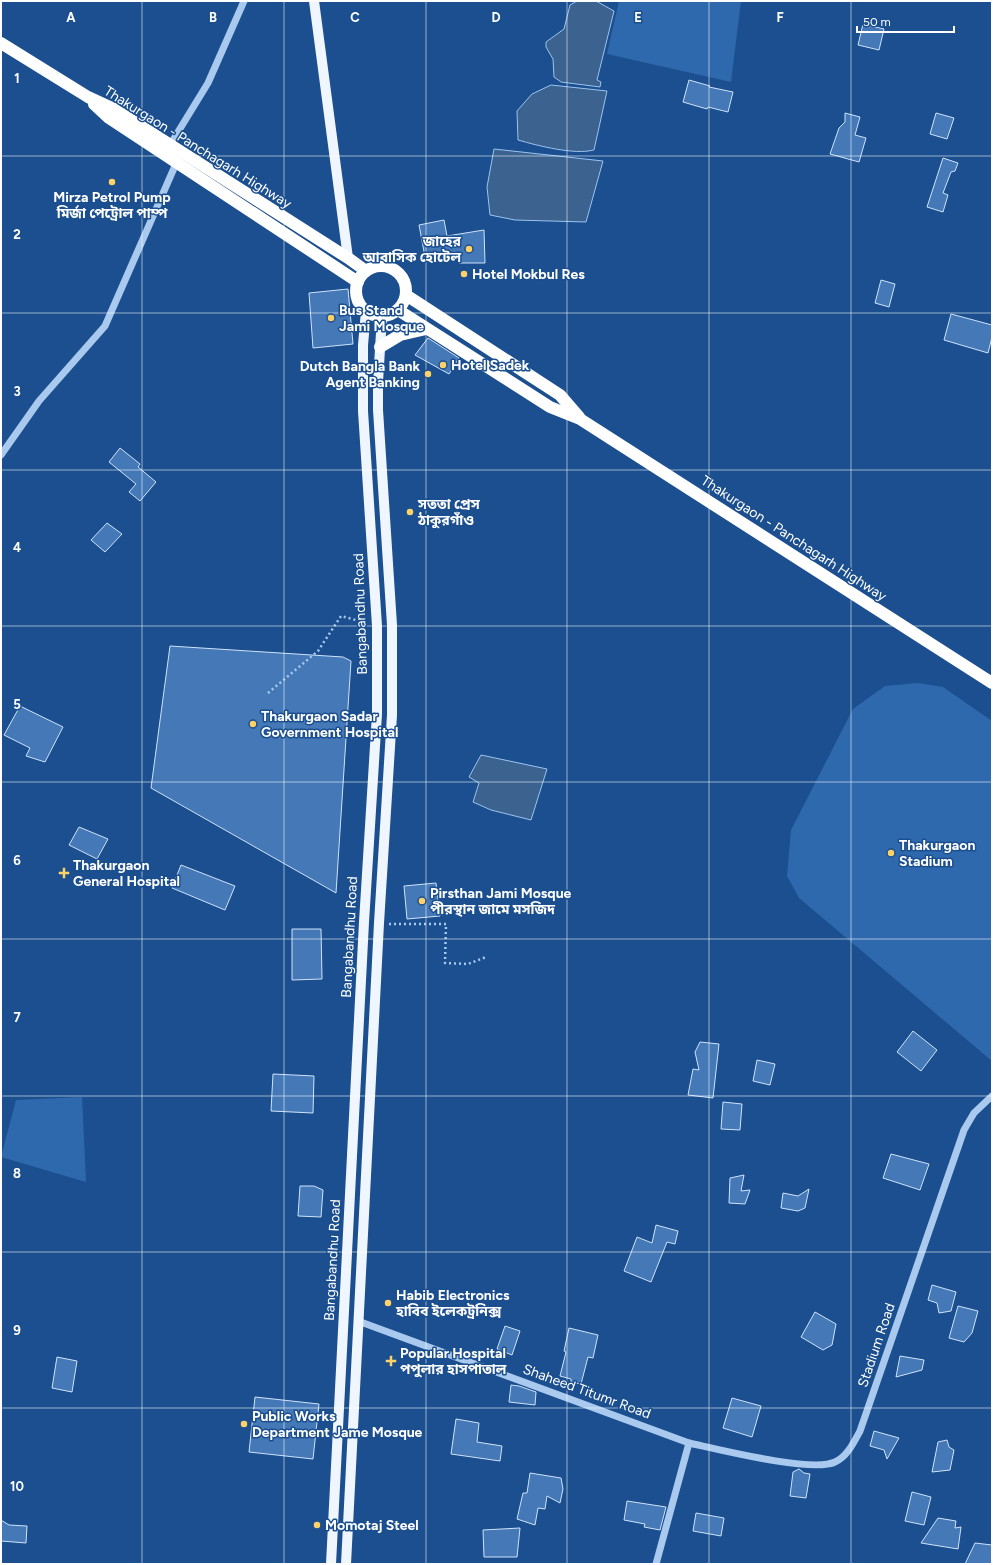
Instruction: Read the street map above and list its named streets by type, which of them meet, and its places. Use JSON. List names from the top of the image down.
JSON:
{
  "streets": {
    "highway": ["Thakurgaon - Panchagarh Highway"],
    "main road": ["Bangabandhu Road"],
    "street": ["Stadium Road", "Shaheed Titumr Road"]
  },
  "crossings": [
    ["Thakurgaon - Panchagarh Highway", "Bangabandhu Road"],
    ["Bangabandhu Road", "Shaheed Titumr Road"],
    ["Stadium Road", "Shaheed Titumr Road"]
  ],
  "places": {
    "other": [
      "Mirza Petrol Pump মির্জা পেট্রোল পাম্প",
      "জাহের আবাসিক হোটেল",
      "Hotel Mokbul Res",
      "Bus Stand Jami Mosque",
      "Hotel Sadek",
      "Dutch Bangla Bank Agent Banking",
      "সততা প্রেস ঠাকুরগাঁও",
      "Thakurgaon Sadar Government Hospital",
      "Thakurgaon Stadium",
      "Pirsthan Jami Mosque পীরস্থান জামে মসজিদ",
      "Habib Electronics হাবিব ইলেকট্রনিক্স",
      "Public Works Department Jame Mosque",
      "Momotaj Steel"
    ],
    "health": ["Thakurgaon General Hospital", "Popular Hospital পপুলার হাসপাতাল"]
  },
  "scale_bar": "50 m",
  "grid": {
    "columns": [
      "A",
      "B",
      "C",
      "D",
      "E",
      "F"
    ],
    "rows": [
      "1",
      "2",
      "3",
      "4",
      "5",
      "6",
      "7",
      "8",
      "9",
      "10"
    ]
  }
}
